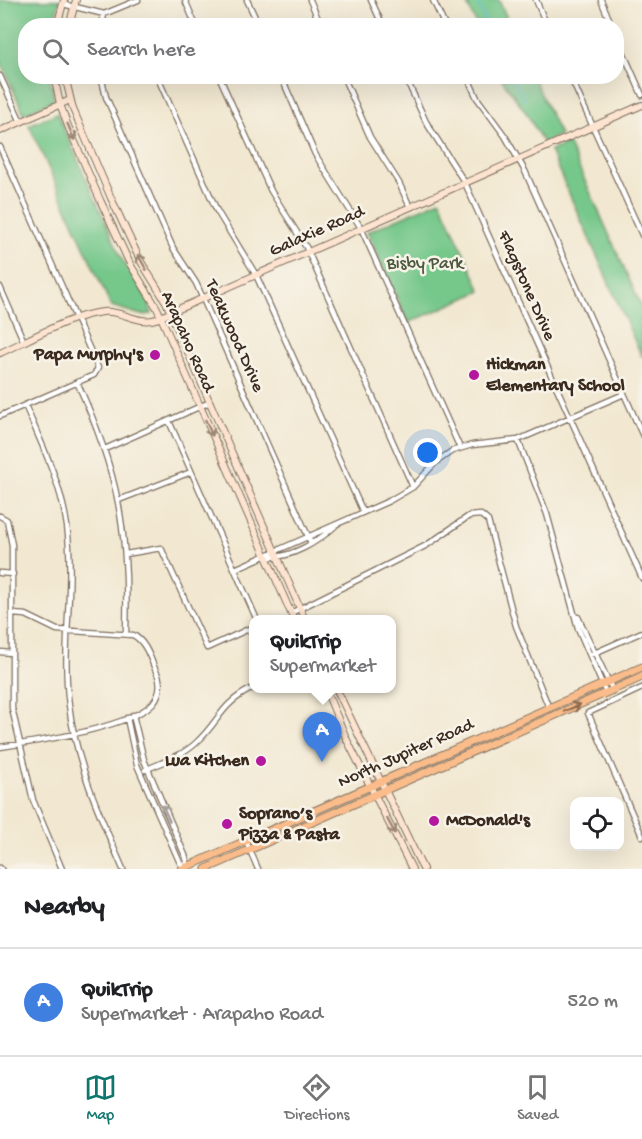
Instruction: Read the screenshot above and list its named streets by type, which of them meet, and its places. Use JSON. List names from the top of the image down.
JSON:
{
  "streets": {
    "main road": ["Galaxie Road", "Arapaho Road", "North Jupiter Road"],
    "street": ["Flagstone Drive", "Teakwood Drive"]
  },
  "crossings": [
    ["Galaxie Road", "Flagstone Drive"],
    ["Galaxie Road", "Teakwood Drive"],
    ["Galaxie Road", "Arapaho Road"]
  ],
  "parks": ["Bisby Park"],
  "places": [
    "Papa Murphy's",
    "Hickman Elementary School",
    "Lua Kitchen",
    "McDonald's",
    "Soprano’s Pizza & Pasta"
  ],
  "page": {
    "search": "Search here",
    "popup": ["QuikTrip", "Supermarket"],
    "pins": "A",
    "heading": "Nearby",
    "list": [
      {
        "mark": "A",
        "name": "QuikTrip",
        "note": "Supermarket · Arapaho Road",
        "value": "520 m"
      }
    ],
    "nav": ["Map", "Directions", "Saved"]
  }
}
